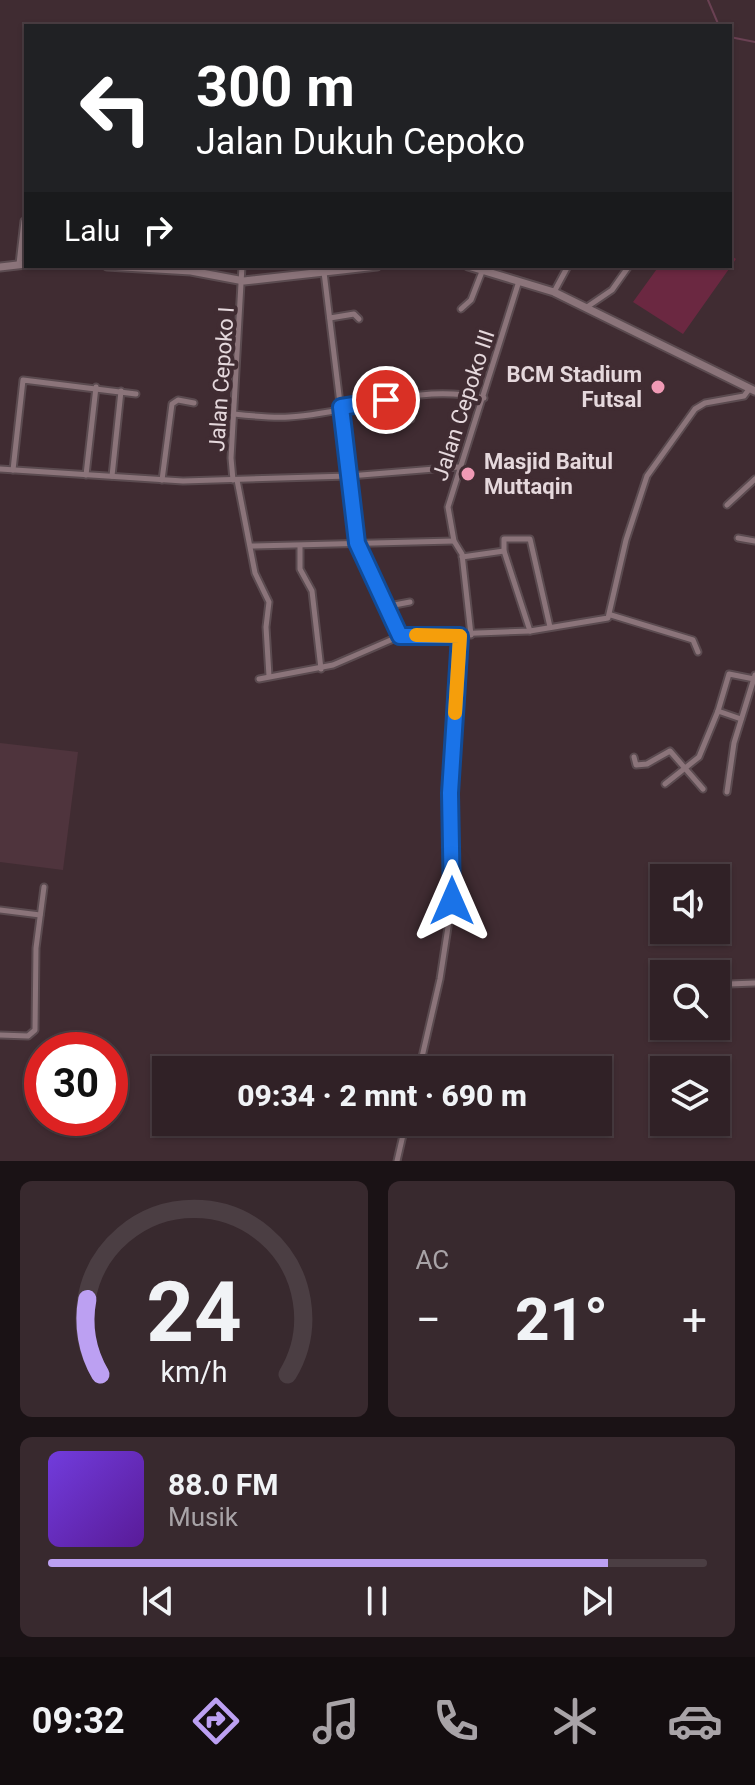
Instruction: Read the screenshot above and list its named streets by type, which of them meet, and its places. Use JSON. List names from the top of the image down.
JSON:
{
  "streets": {
    "street": ["Jalan Cepoko I", "Jalan Cepoko III"]
  },
  "places": ["BCM Stadium Futsal", "Masjid Baitul Muttaqin"],
  "page": {
    "turn": ["300 m", "Jalan Dukuh Cepoko"],
    "then": "Lalu",
    "limit": "30",
    "trip": "09:34 · 2 mnt · 690 m",
    "tile": "AC",
    "heat": ["−", "21°", "+"],
    "song": ["88.0 FM", "Musik"],
    "tabs": "09:32",
    "gauge": ["24", "km/h"]
  }
}
